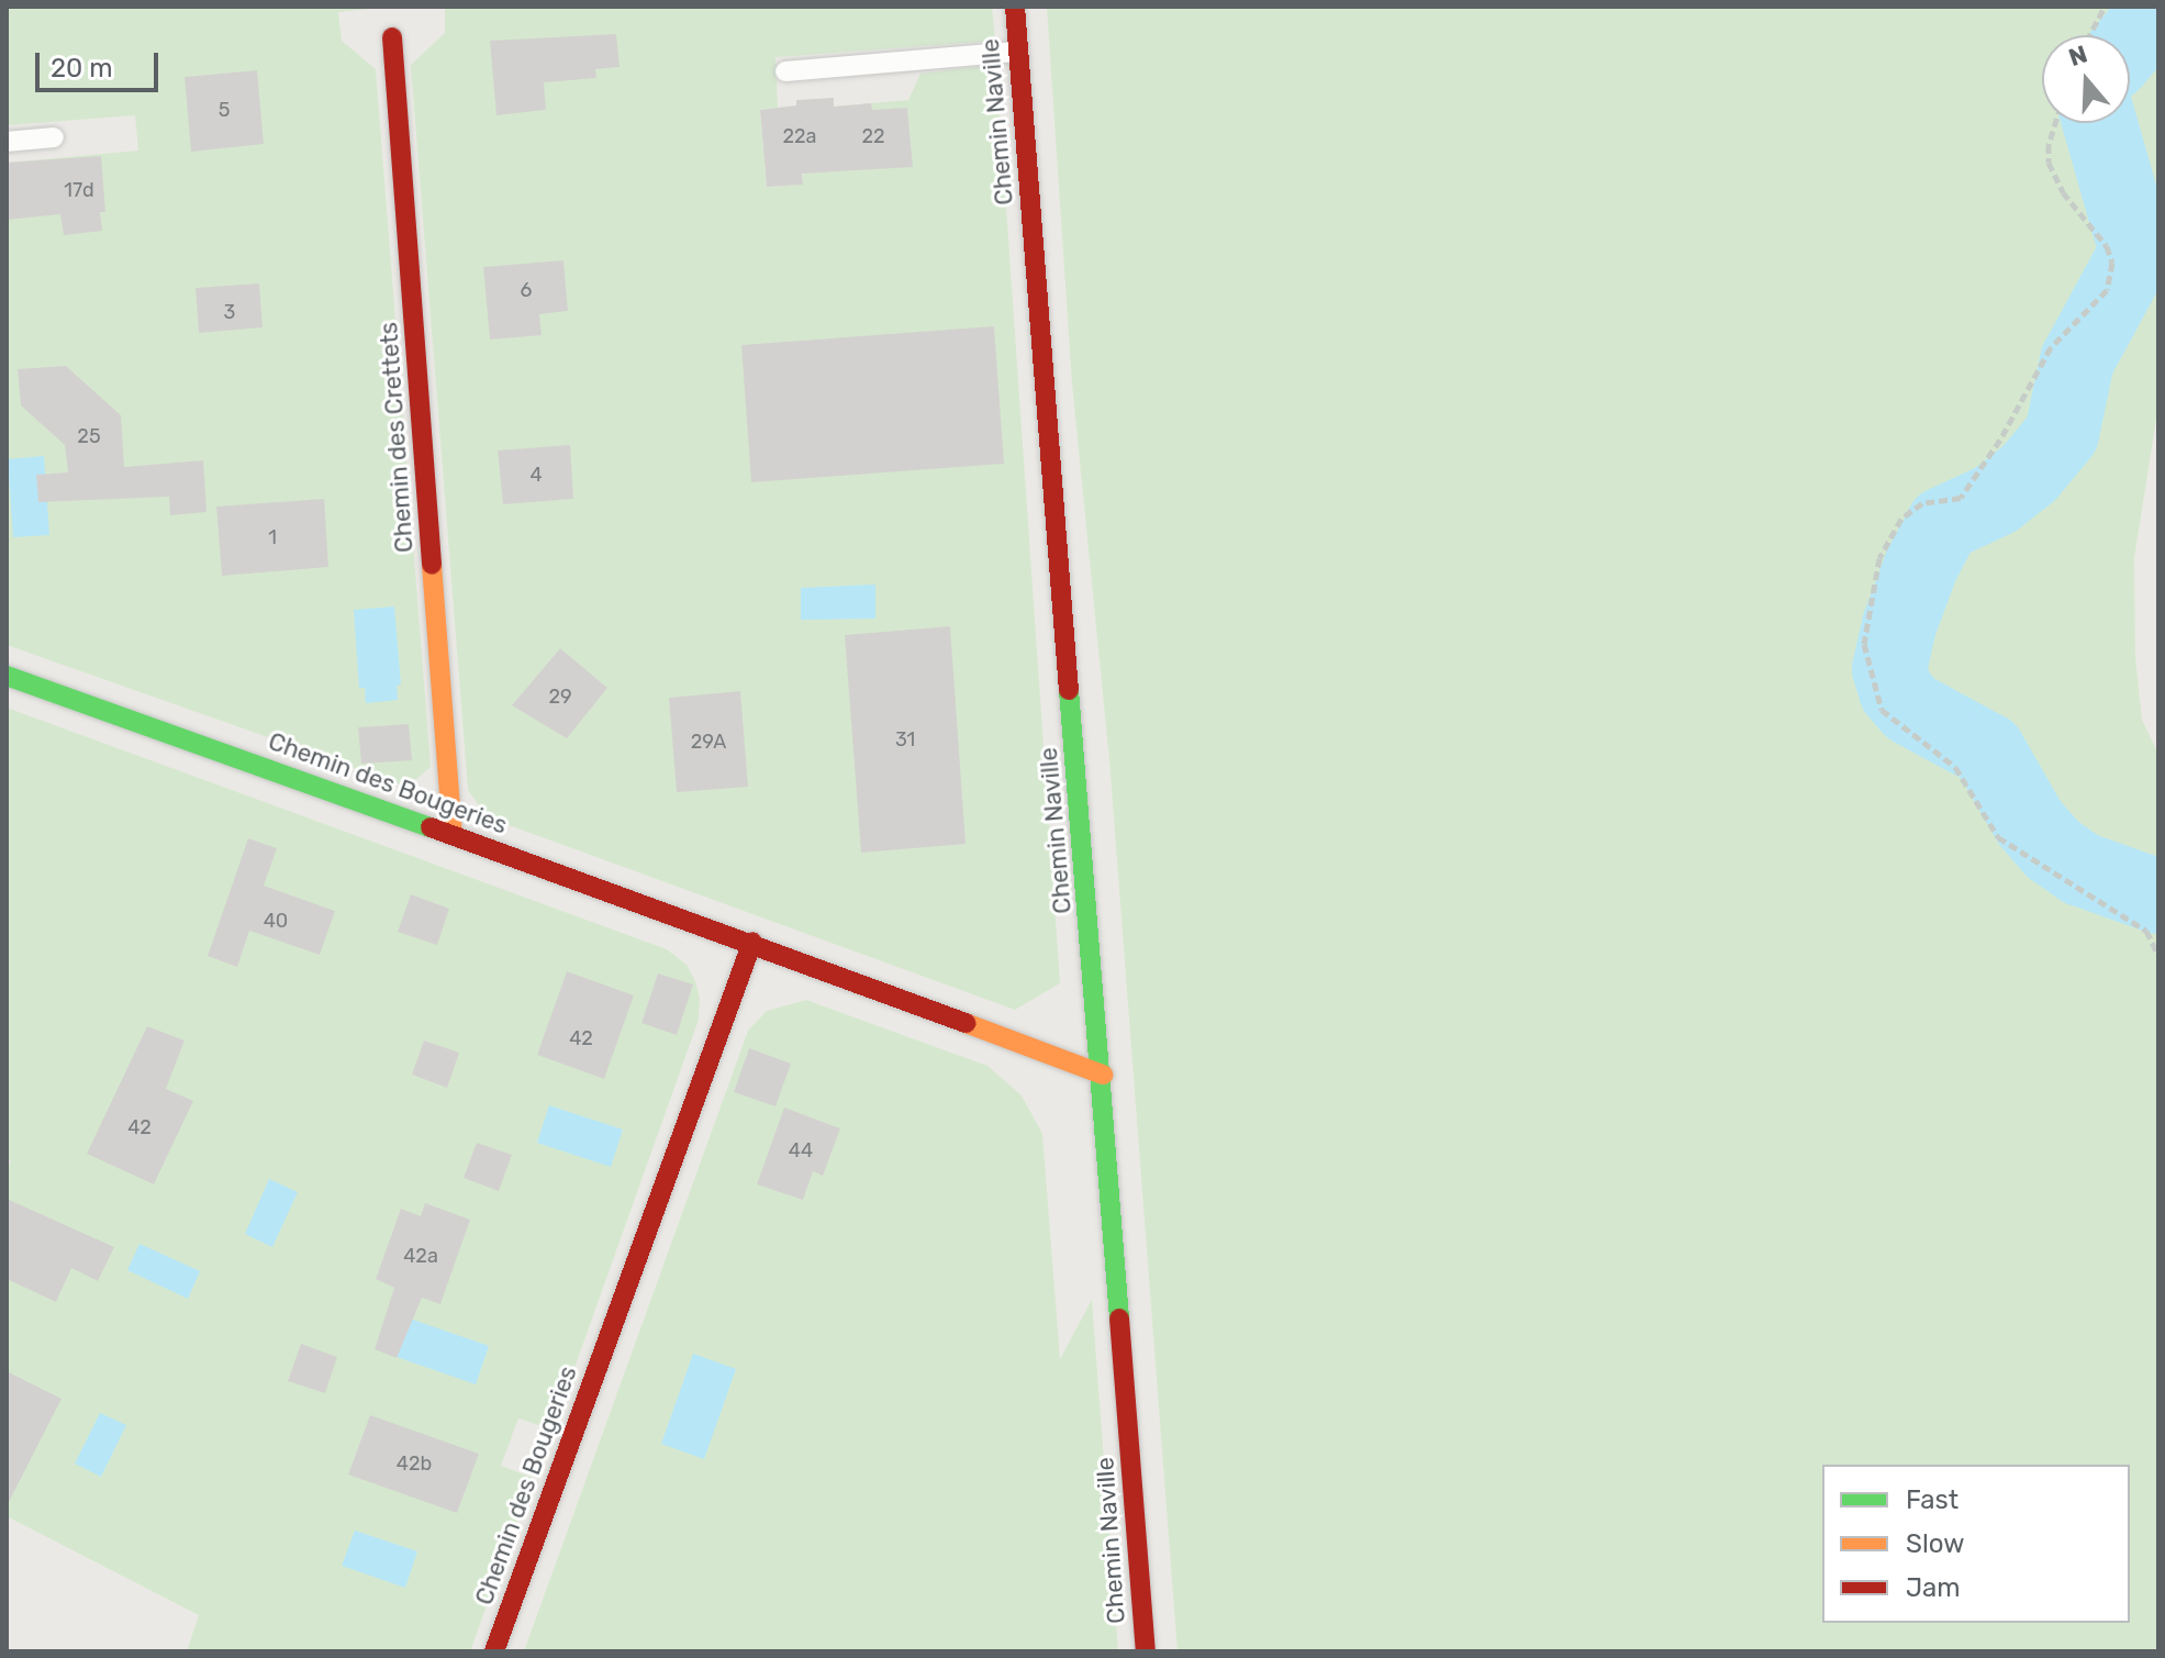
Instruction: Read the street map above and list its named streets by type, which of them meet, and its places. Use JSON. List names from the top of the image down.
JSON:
{
  "streets": {
    "street": ["Chemin Naville", "Chemin des Crettets", "Chemin des Bougeries"]
  },
  "crossings": [
    ["Chemin Naville", "Chemin des Bougeries"],
    ["Chemin des Crettets", "Chemin des Bougeries"]
  ],
  "house_numbers": [
    "5",
    "22a",
    "22",
    "17d",
    "6",
    "3",
    "25",
    "4",
    "1",
    "29",
    "31",
    "29A",
    "40",
    "42",
    "42",
    "44",
    "42a",
    "42b"
  ],
  "legend": ["Fast", "Slow", "Jam"],
  "scale_bar": "20 m",
  "north": "top"
}
